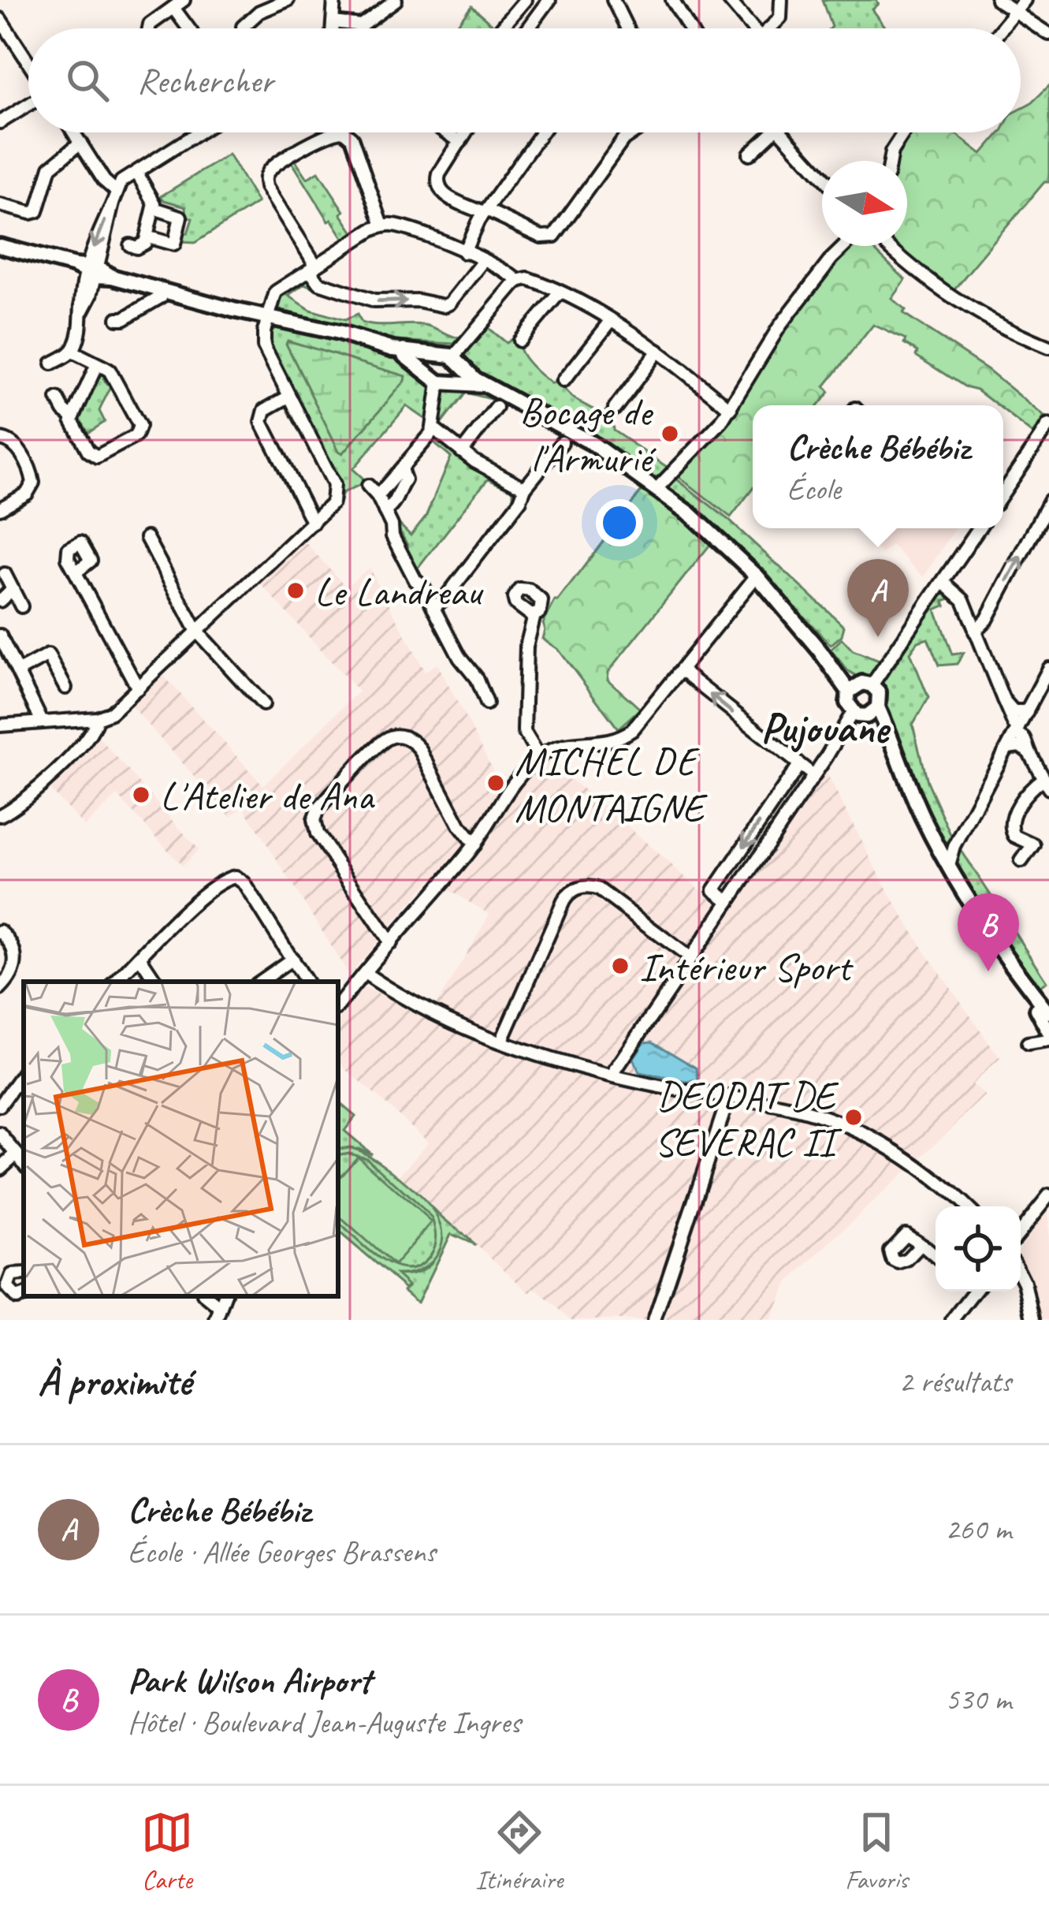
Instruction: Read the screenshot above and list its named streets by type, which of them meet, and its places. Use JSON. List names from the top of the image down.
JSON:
{
  "districts": ["Pujouane"],
  "places": [
    "Bocage de l'Armurié",
    "Le Landreau",
    "MICHEL DE MONTAIGNE",
    "L'Atelier de Ana",
    "Intérieur Sport",
    "DEODAT DE SEVERAC II"
  ],
  "north": "right",
  "page": {
    "search": "Rechercher",
    "popup": ["Crèche Bébébiz", "École"],
    "pins": ["A", "B"],
    "heading": ["À proximité", "2 résultats"],
    "list": [
      {
        "mark": "A",
        "name": "Crèche Bébébiz",
        "note": "École · Allée Georges Brassens",
        "value": "260 m"
      },
      {
        "mark": "B",
        "name": "Park Wilson Airport",
        "note": "Hôtel · Boulevard Jean-Auguste Ingres",
        "value": "530 m"
      }
    ],
    "nav": ["Carte", "Itinéraire", "Favoris"]
  }
}
